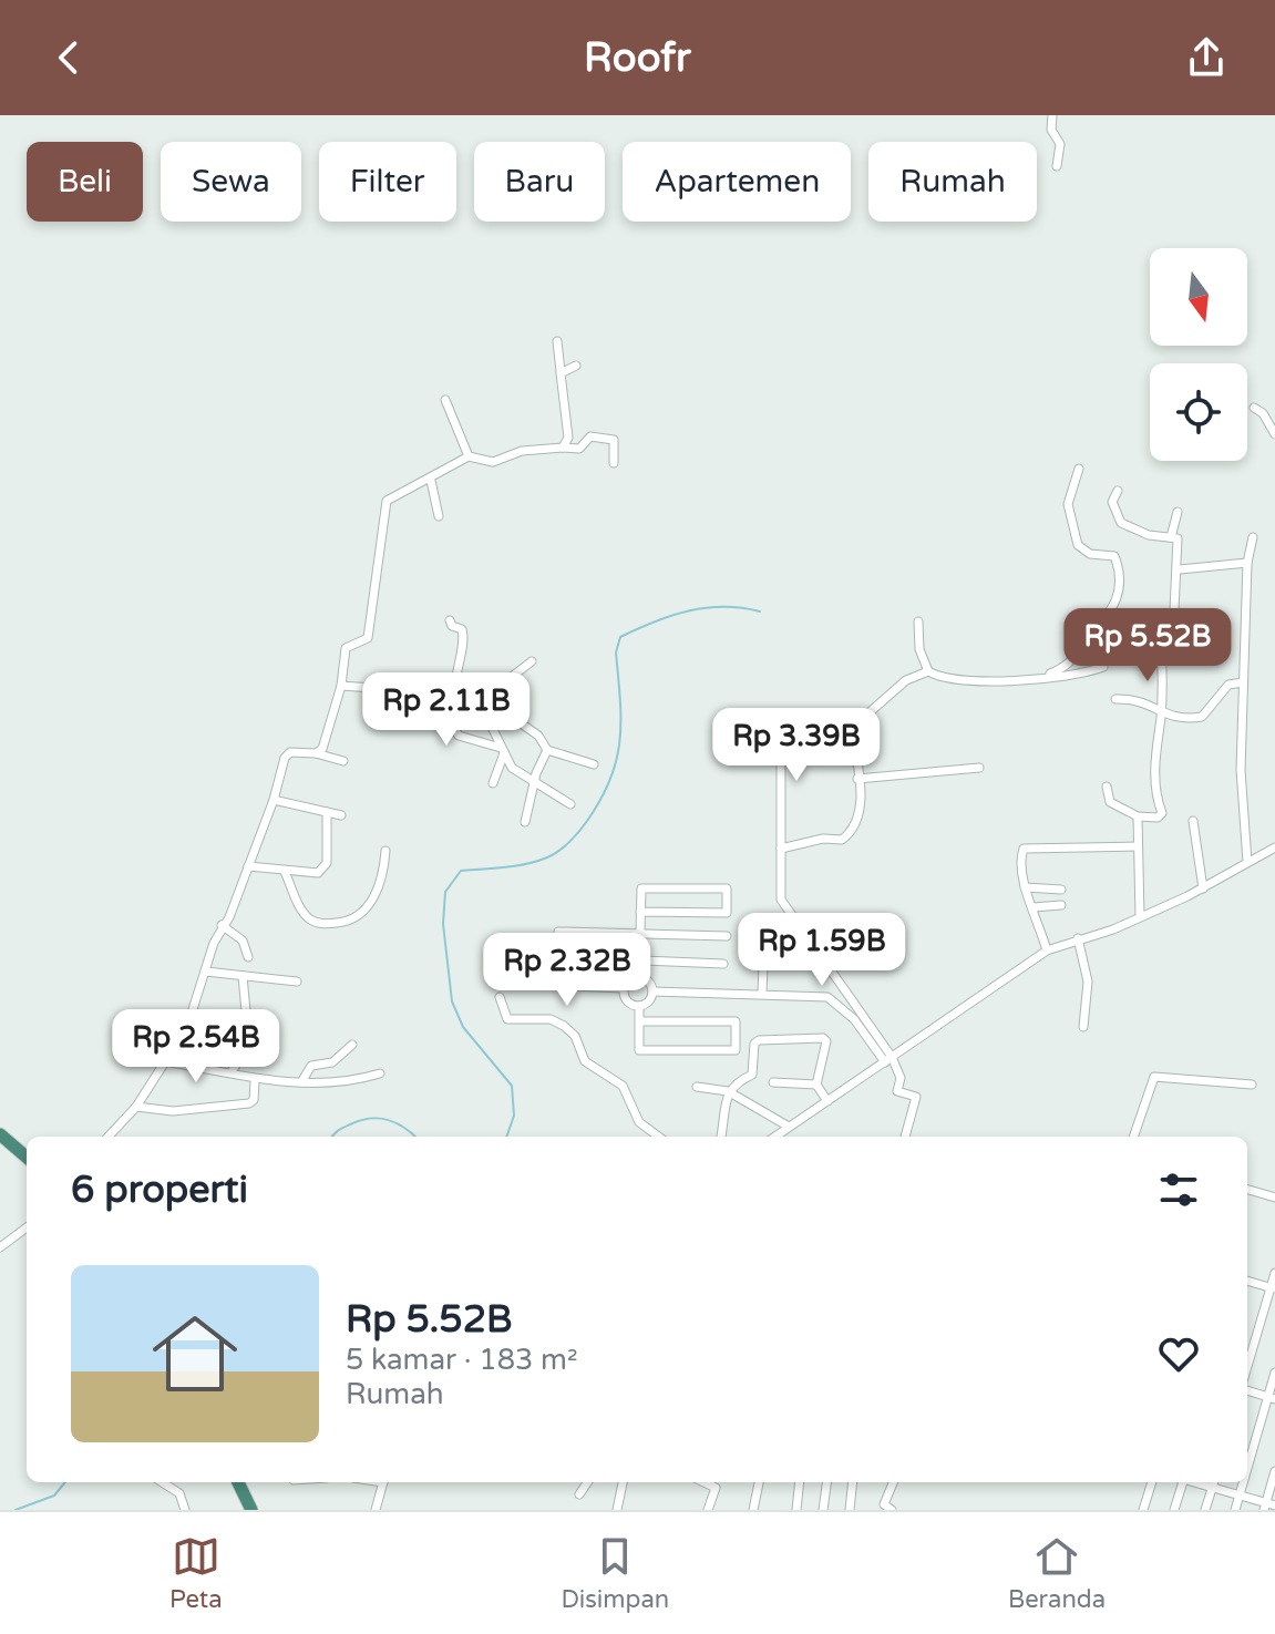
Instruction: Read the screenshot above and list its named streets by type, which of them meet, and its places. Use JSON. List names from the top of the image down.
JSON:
{
  "north": "bottom",
  "page": {
    "header": "Roofr",
    "chip": [
      "Beli",
      "Sewa",
      "Filter",
      "Baru",
      "Apartemen",
      "Rumah"
    ],
    "price": [
      "Rp 5.52B",
      "Rp 2.11B",
      "Rp 3.39B",
      "Rp 1.59B",
      "Rp 2.32B",
      "Rp 2.54B"
    ],
    "heading": "6 properti",
    "list": [
      {
        "name": "Rp 5.52B",
        "note": "5 kamar · 183 m² · Rumah"
      }
    ],
    "tabs": ["Peta", "Disimpan", "Beranda"]
  }
}
